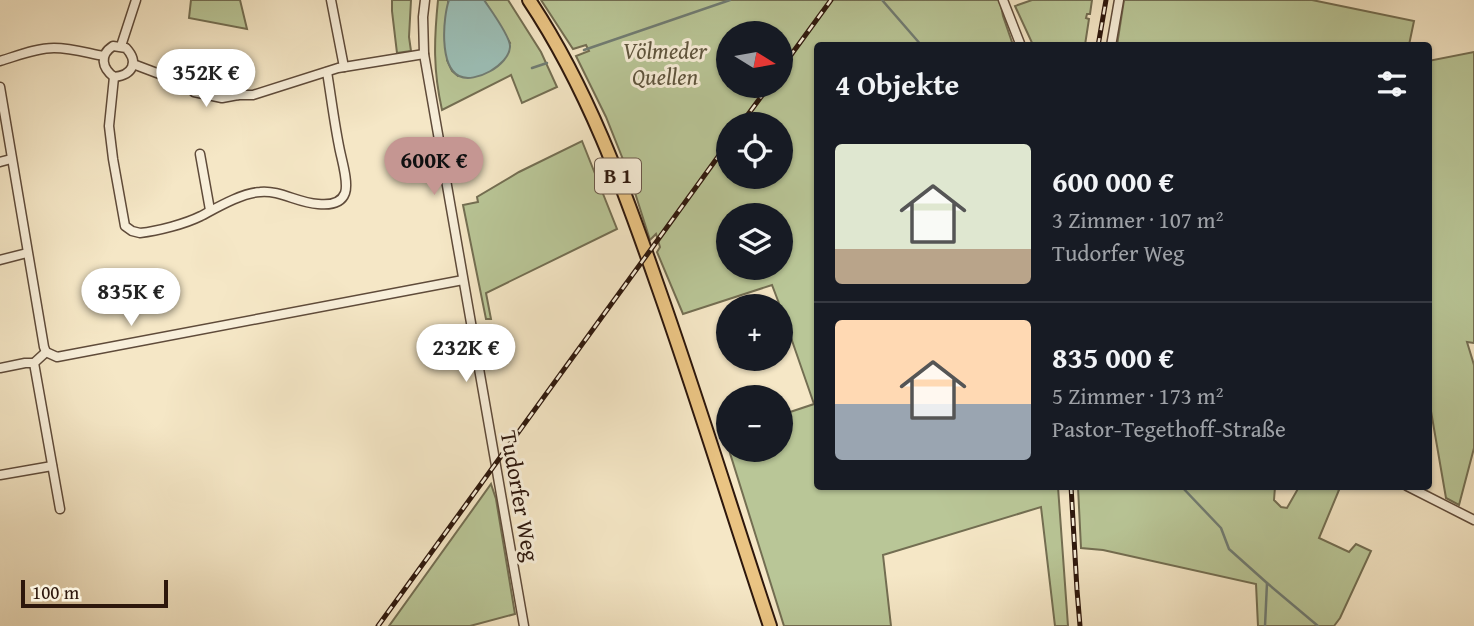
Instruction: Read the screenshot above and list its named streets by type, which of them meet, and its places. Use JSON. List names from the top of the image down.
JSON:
{
  "streets": {
    "main road": ["B 1"],
    "street": ["Tudorfer Weg"]
  },
  "parks": ["Völmeder Quellen"],
  "scale_bar": "100 m",
  "north": "right",
  "page": {
    "map_buttons": ["+", "−"],
    "heading": "4 Objekte",
    "price": [
      "352K €",
      "600K €",
      "835K €",
      "232K €"
    ],
    "list": [
      {
        "name": "600 000 €",
        "note": "3 Zimmer · 107 m² · Tudorfer Weg"
      },
      {
        "name": "835 000 €",
        "note": "5 Zimmer · 173 m² · Pastor-Tegethoff-Straße"
      }
    ],
    "scale": "100 m"
  }
}
